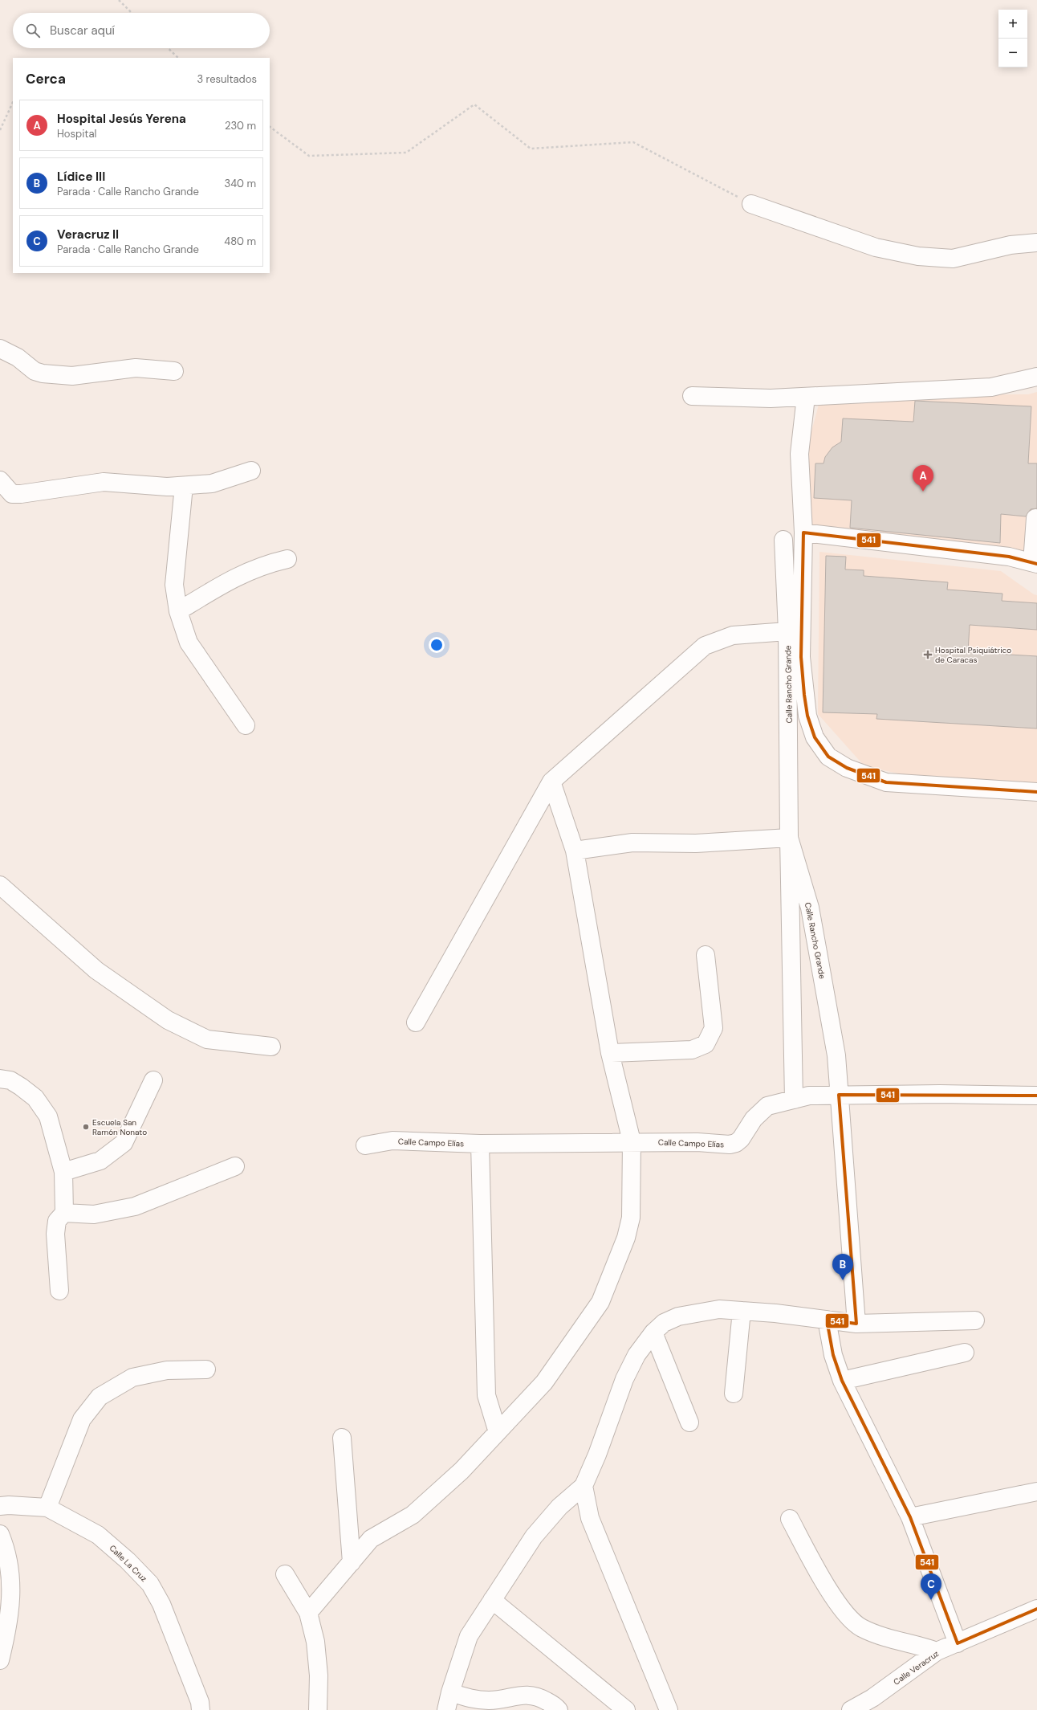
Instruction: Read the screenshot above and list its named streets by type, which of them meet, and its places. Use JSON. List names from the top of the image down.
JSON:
{
  "streets": {
    "street": [
      "Calle Rancho Grande",
      "Calle Campo Elías",
      "Calle La Cruz",
      "Calle Veracruz"
    ]
  },
  "crossings": [
    ["Calle Rancho Grande", "Calle Campo Elías"]
  ],
  "places": {
    "health": ["Hospital Psiquiátrico de Caracas"],
    "other": ["Escuela San Ramón Nonato"]
  },
  "lines": ["transit line 541"],
  "page": {
    "map_buttons": ["+", "−"],
    "search": "Buscar aquí",
    "heading": ["Cerca", "3 resultados"],
    "list": [
      {
        "mark": "A",
        "name": "Hospital Jesús Yerena",
        "note": "Hospital",
        "value": "230 m"
      },
      {
        "mark": "B",
        "name": "Lídice III",
        "note": "Parada · Calle Rancho Grande",
        "value": "340 m"
      },
      {
        "mark": "C",
        "name": "Veracruz II",
        "note": "Parada · Calle Rancho Grande",
        "value": "480 m"
      }
    ],
    "pins": ["A", "B", "C"]
  }
}
